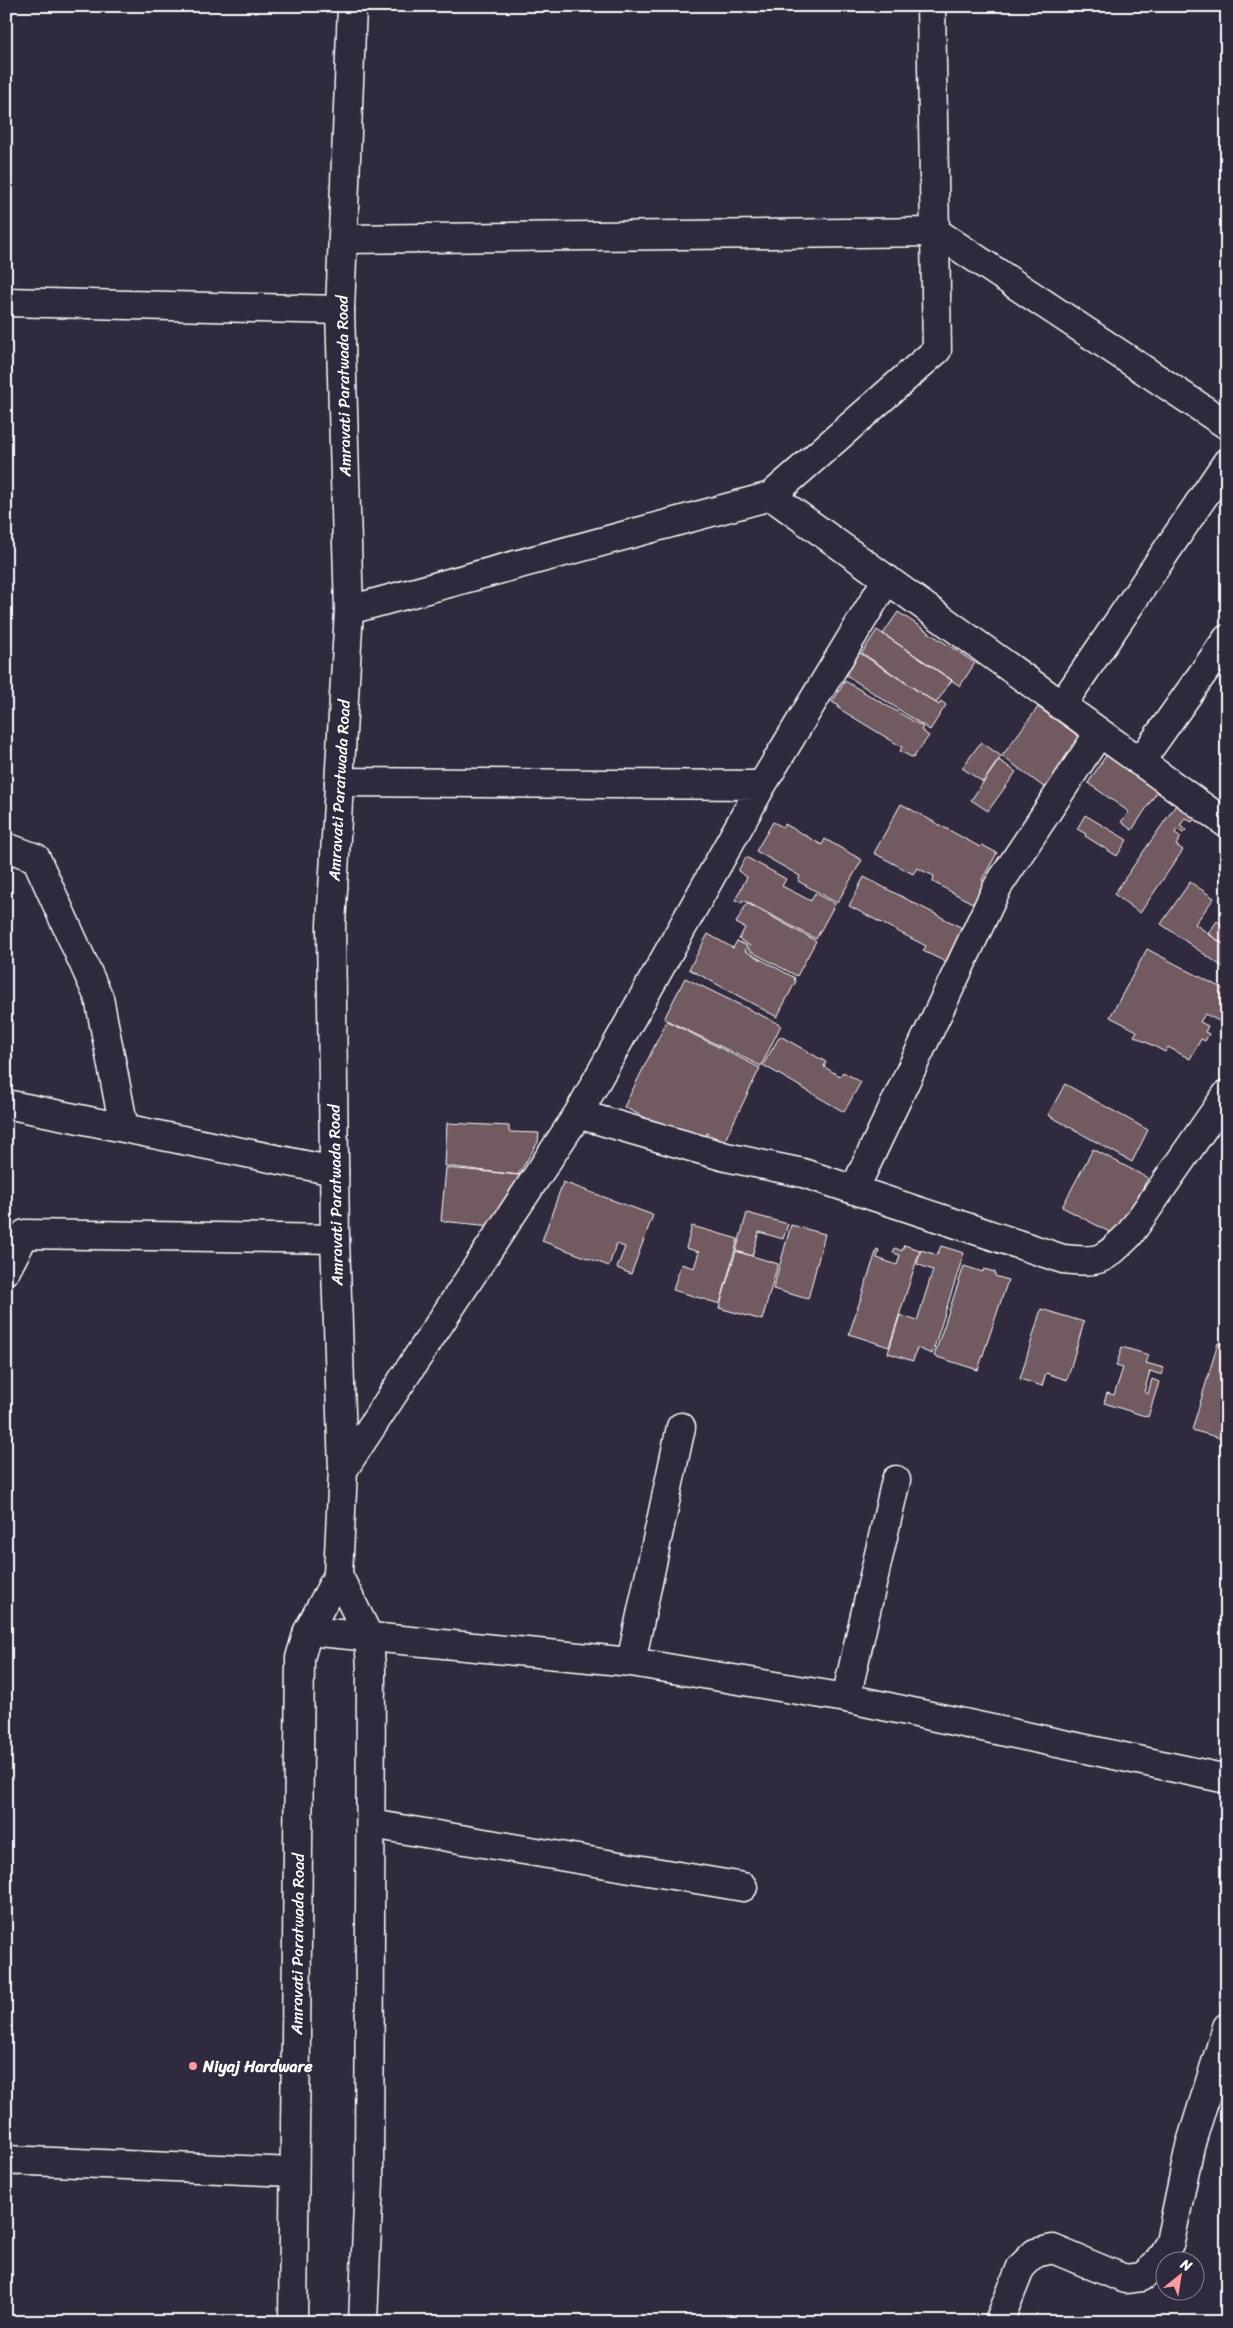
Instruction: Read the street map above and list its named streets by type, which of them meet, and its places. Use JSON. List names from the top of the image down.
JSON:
{
  "streets": {
    "street": ["Amravati Paratwada Road"]
  },
  "places": ["Niyaj Hardware"],
  "north": "top right"
}
